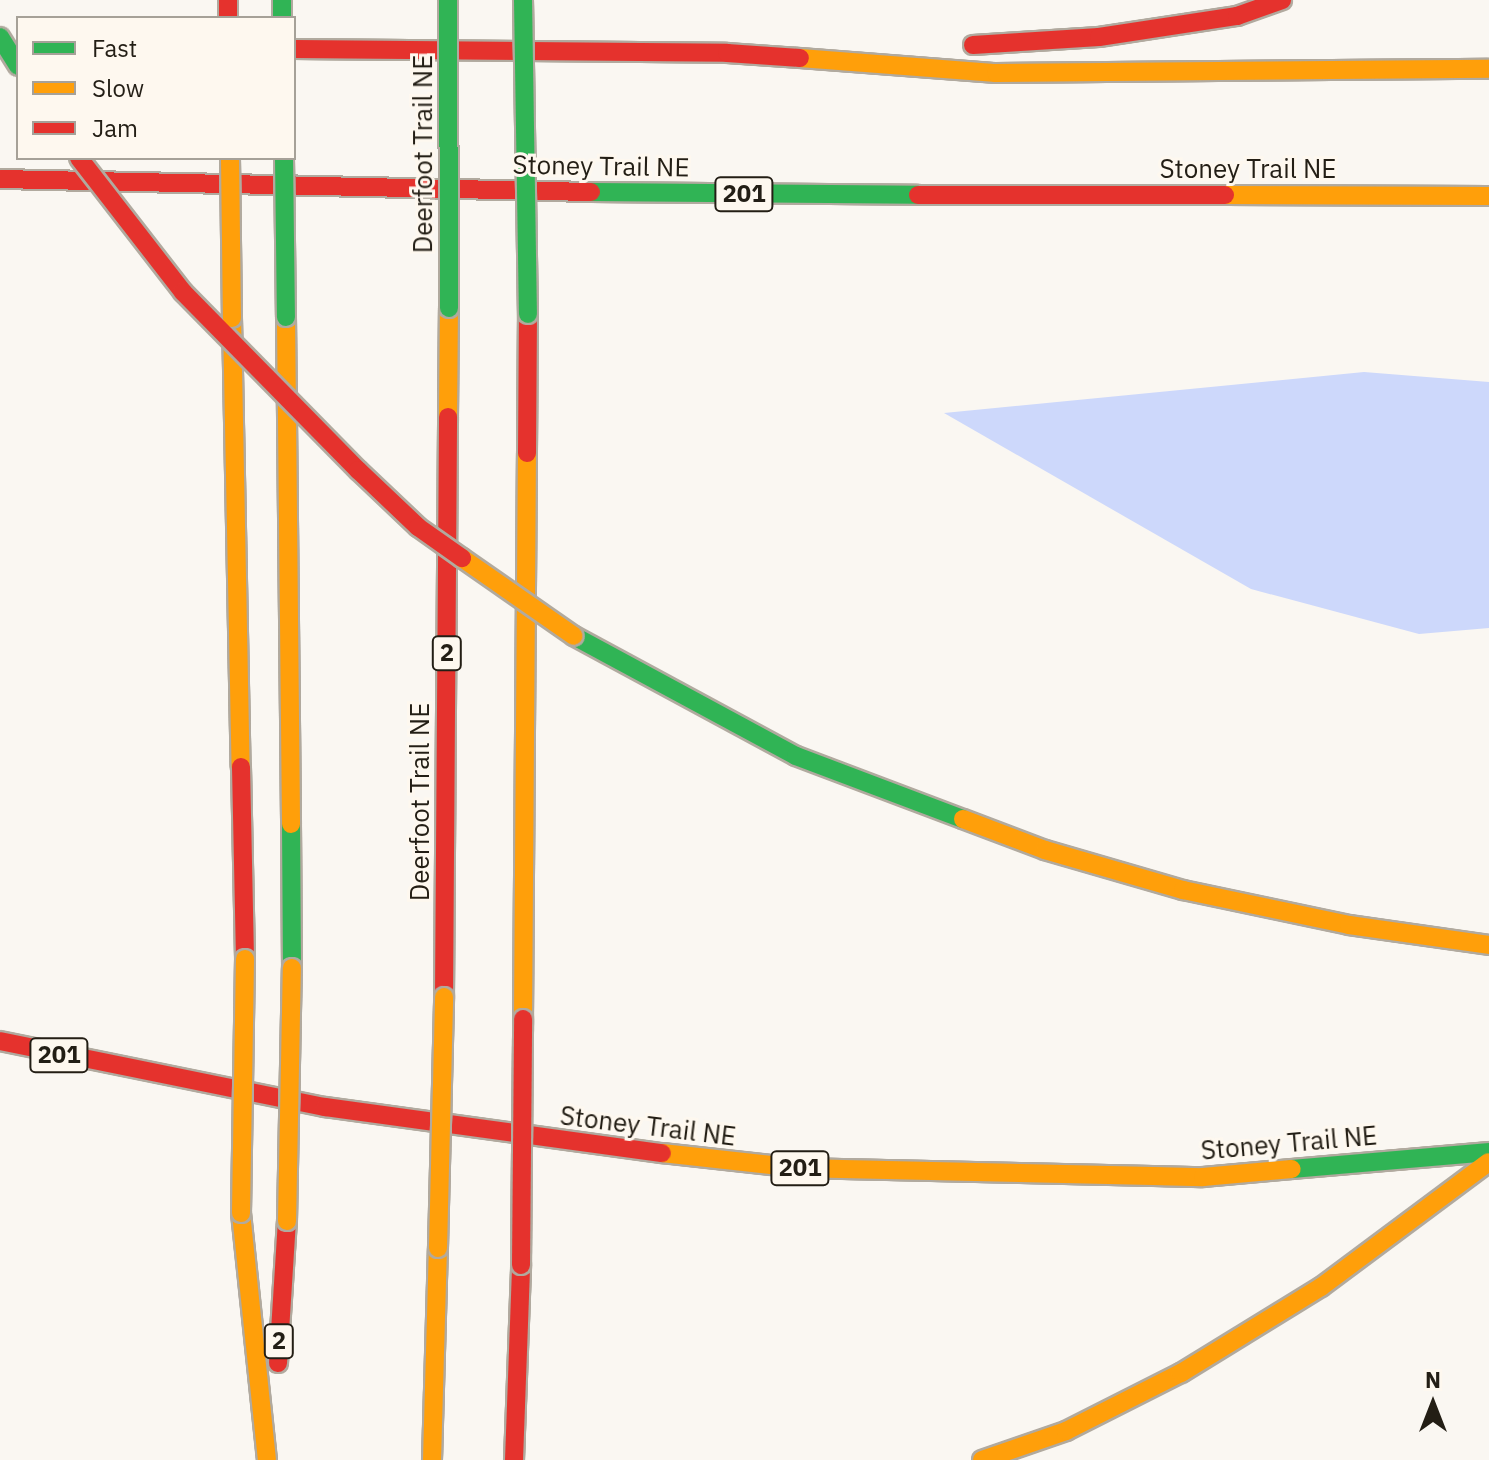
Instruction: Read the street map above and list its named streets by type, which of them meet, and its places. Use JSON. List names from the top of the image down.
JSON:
{
  "streets": {
    "highway": [
      "Deerfoot Trail NE",
      "Stoney Trail NE",
      "201",
      "2"
    ]
  },
  "legend": ["Fast", "Slow", "Jam"],
  "north": "top"
}
